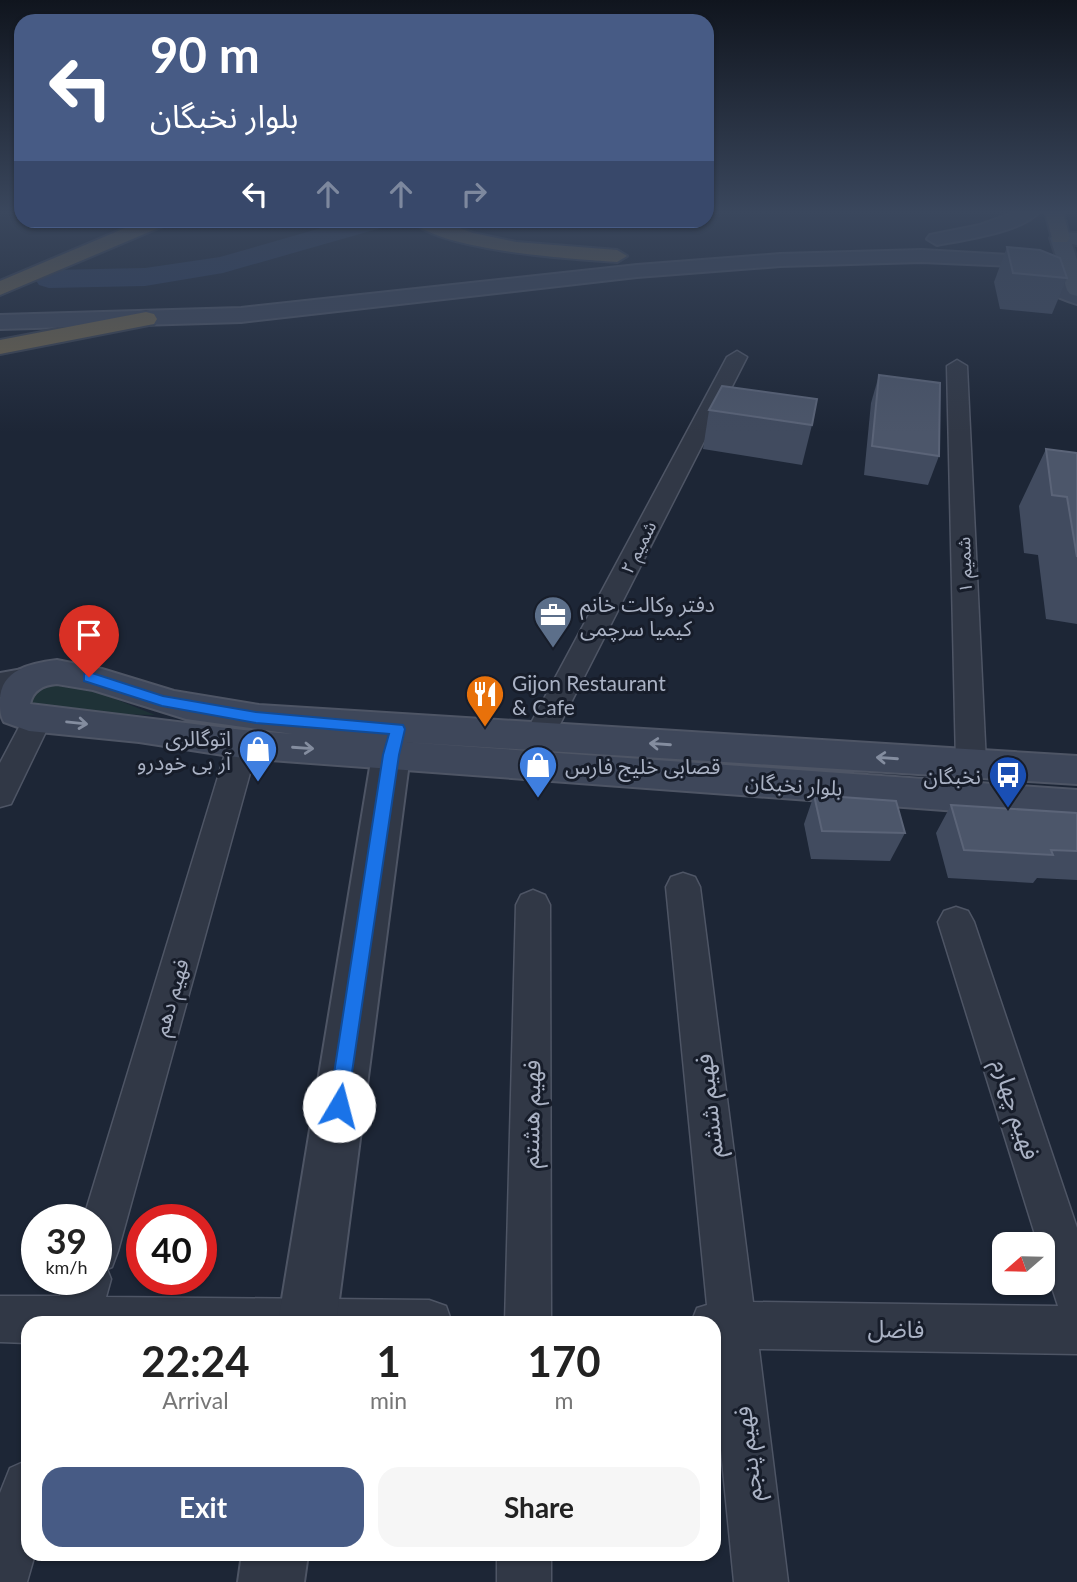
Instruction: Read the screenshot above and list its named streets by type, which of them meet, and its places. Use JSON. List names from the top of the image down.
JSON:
{
  "streets": {
    "main road": ["بلوار نخبگان"],
    "street": [
      "شمیم ۲",
      "شمیم ۱",
      "فهیم دهم",
      "فهیم ششم",
      "فهیم چهارم",
      "فهیم هشتم",
      "فاضل",
      "فهیم پنجم"
    ]
  },
  "crossings": [
    ["شمیم ۲", "بلوار نخبگان"],
    ["شمیم ۱", "بلوار نخبگان"],
    ["بلوار نخبگان", "فهیم دهم"],
    ["فهیم ششم", "فاضل"],
    ["فهیم ششم", "فهیم پنجم"],
    ["فاضل", "فهیم پنجم"]
  ],
  "places": {
    "office": ["دفتر وکالت خانم کیمیا سرچمی"],
    "restaurant": ["Gijon Restaurant & Cafe"],
    "shop": ["اتوگالری آر بی خودرو", "قصابی خلیج فارس"],
    "bus stop": ["نخبگان"]
  },
  "north": "left",
  "page": {
    "turn": ["90 m", "بلوار نخبگان"],
    "speed": "39 km/h",
    "limit": "40",
    "eta": [
      "22:24",
      "Arrival",
      "1",
      "min",
      "170",
      "m"
    ],
    "buttons": ["Exit", "Share"]
  }
}
